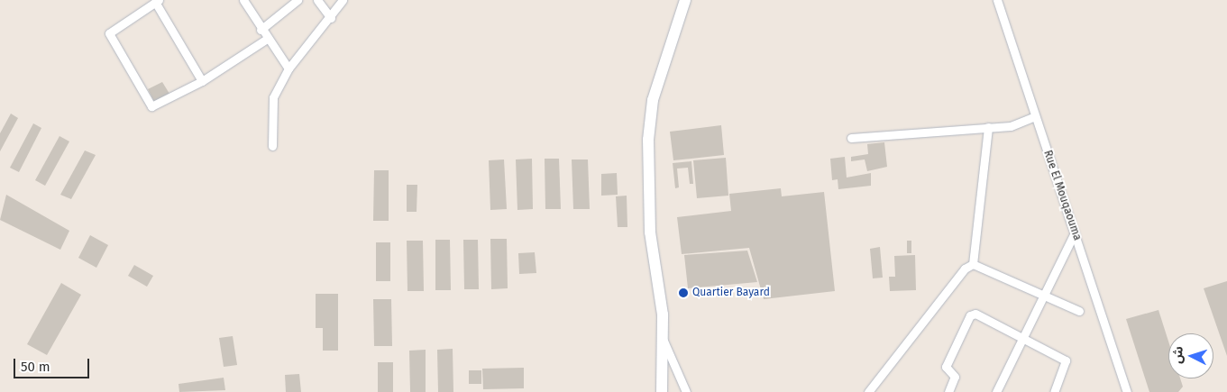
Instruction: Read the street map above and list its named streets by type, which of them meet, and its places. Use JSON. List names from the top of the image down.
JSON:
{
  "streets": {
    "street": ["Rue El Mouqaouma"]
  },
  "places": ["Quartier Bayard"],
  "scale_bar": "50 m",
  "north": "left"
}
